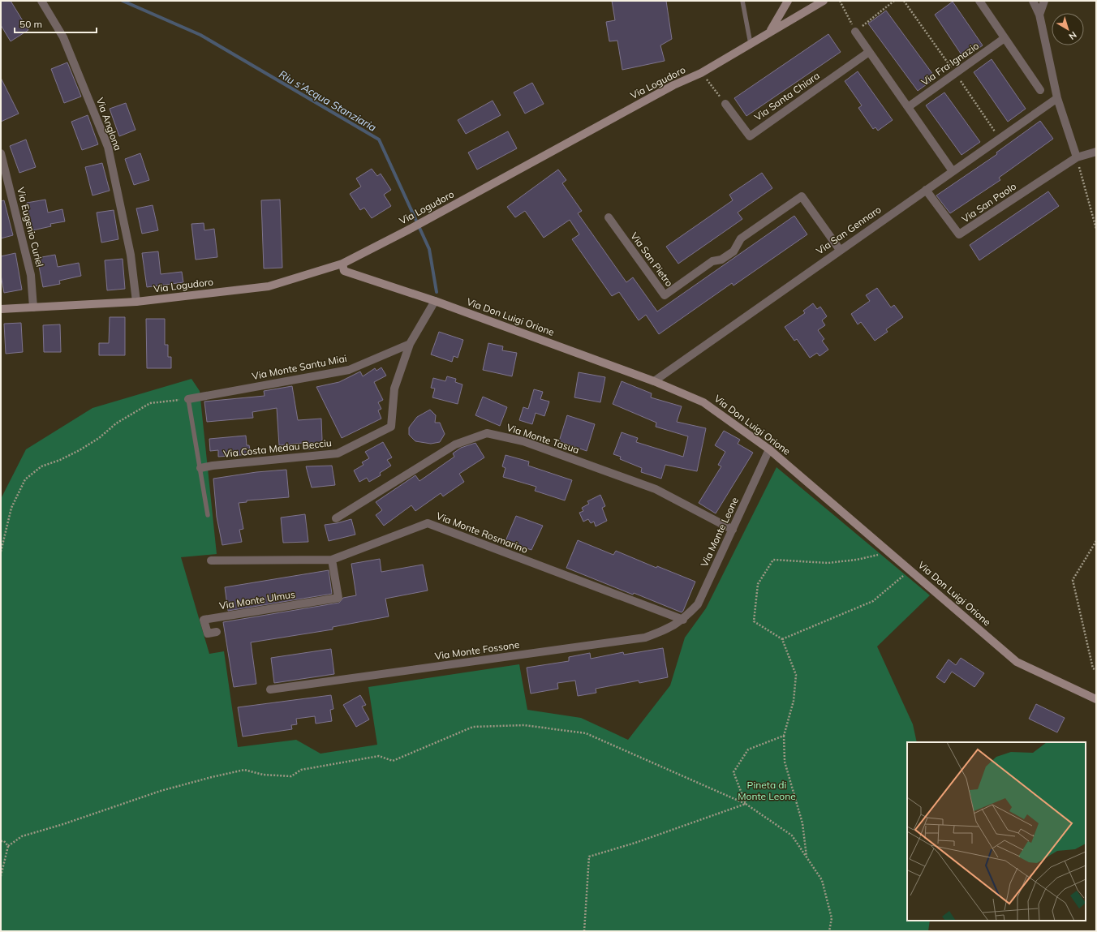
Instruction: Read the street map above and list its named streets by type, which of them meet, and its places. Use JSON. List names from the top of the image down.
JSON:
{
  "streets": {
    "street": [
      "Via Fra Ignazio",
      "Via Logudoro",
      "Via Santa Chiara",
      "Via Anglona",
      "Via San Paolo",
      "Via Eugenio Curiel",
      "Via San Gennaro",
      "Via San Pietro",
      "Via Don Luigi Orione",
      "Via Monte Santu Miai",
      "Via Monte Tasua",
      "Via Costa Medau Becciu",
      "Via Monte Leone",
      "Via Monte Rosmarino",
      "Via Monte Ulmus",
      "Via Monte Fossone"
    ]
  },
  "crossings": [
    ["Via Logudoro", "Via Anglona"],
    ["Via Logudoro", "Via Eugenio Curiel"],
    ["Via Logudoro", "Via Don Luigi Orione"],
    ["Via San Paolo", "Via San Gennaro"],
    ["Via San Gennaro", "Via San Pietro"],
    ["Via San Gennaro", "Via Don Luigi Orione"],
    ["Via Don Luigi Orione", "Via Costa Medau Becciu"],
    ["Via Don Luigi Orione", "Via Monte Leone"],
    ["Via Monte Santu Miai", "Via Costa Medau Becciu"],
    ["Via Monte Tasua", "Via Monte Leone"],
    ["Via Monte Leone", "Via Monte Rosmarino"],
    ["Via Monte Leone", "Via Monte Fossone"],
    ["Via Monte Rosmarino", "Via Monte Ulmus"],
    ["Via Monte Rosmarino", "Via Monte Fossone"]
  ],
  "water": ["Riu s'Acqua Stanziaria"],
  "parks": ["Pineta di Monte Leone"],
  "scale_bar": "50 m",
  "north": "bottom right"
}
